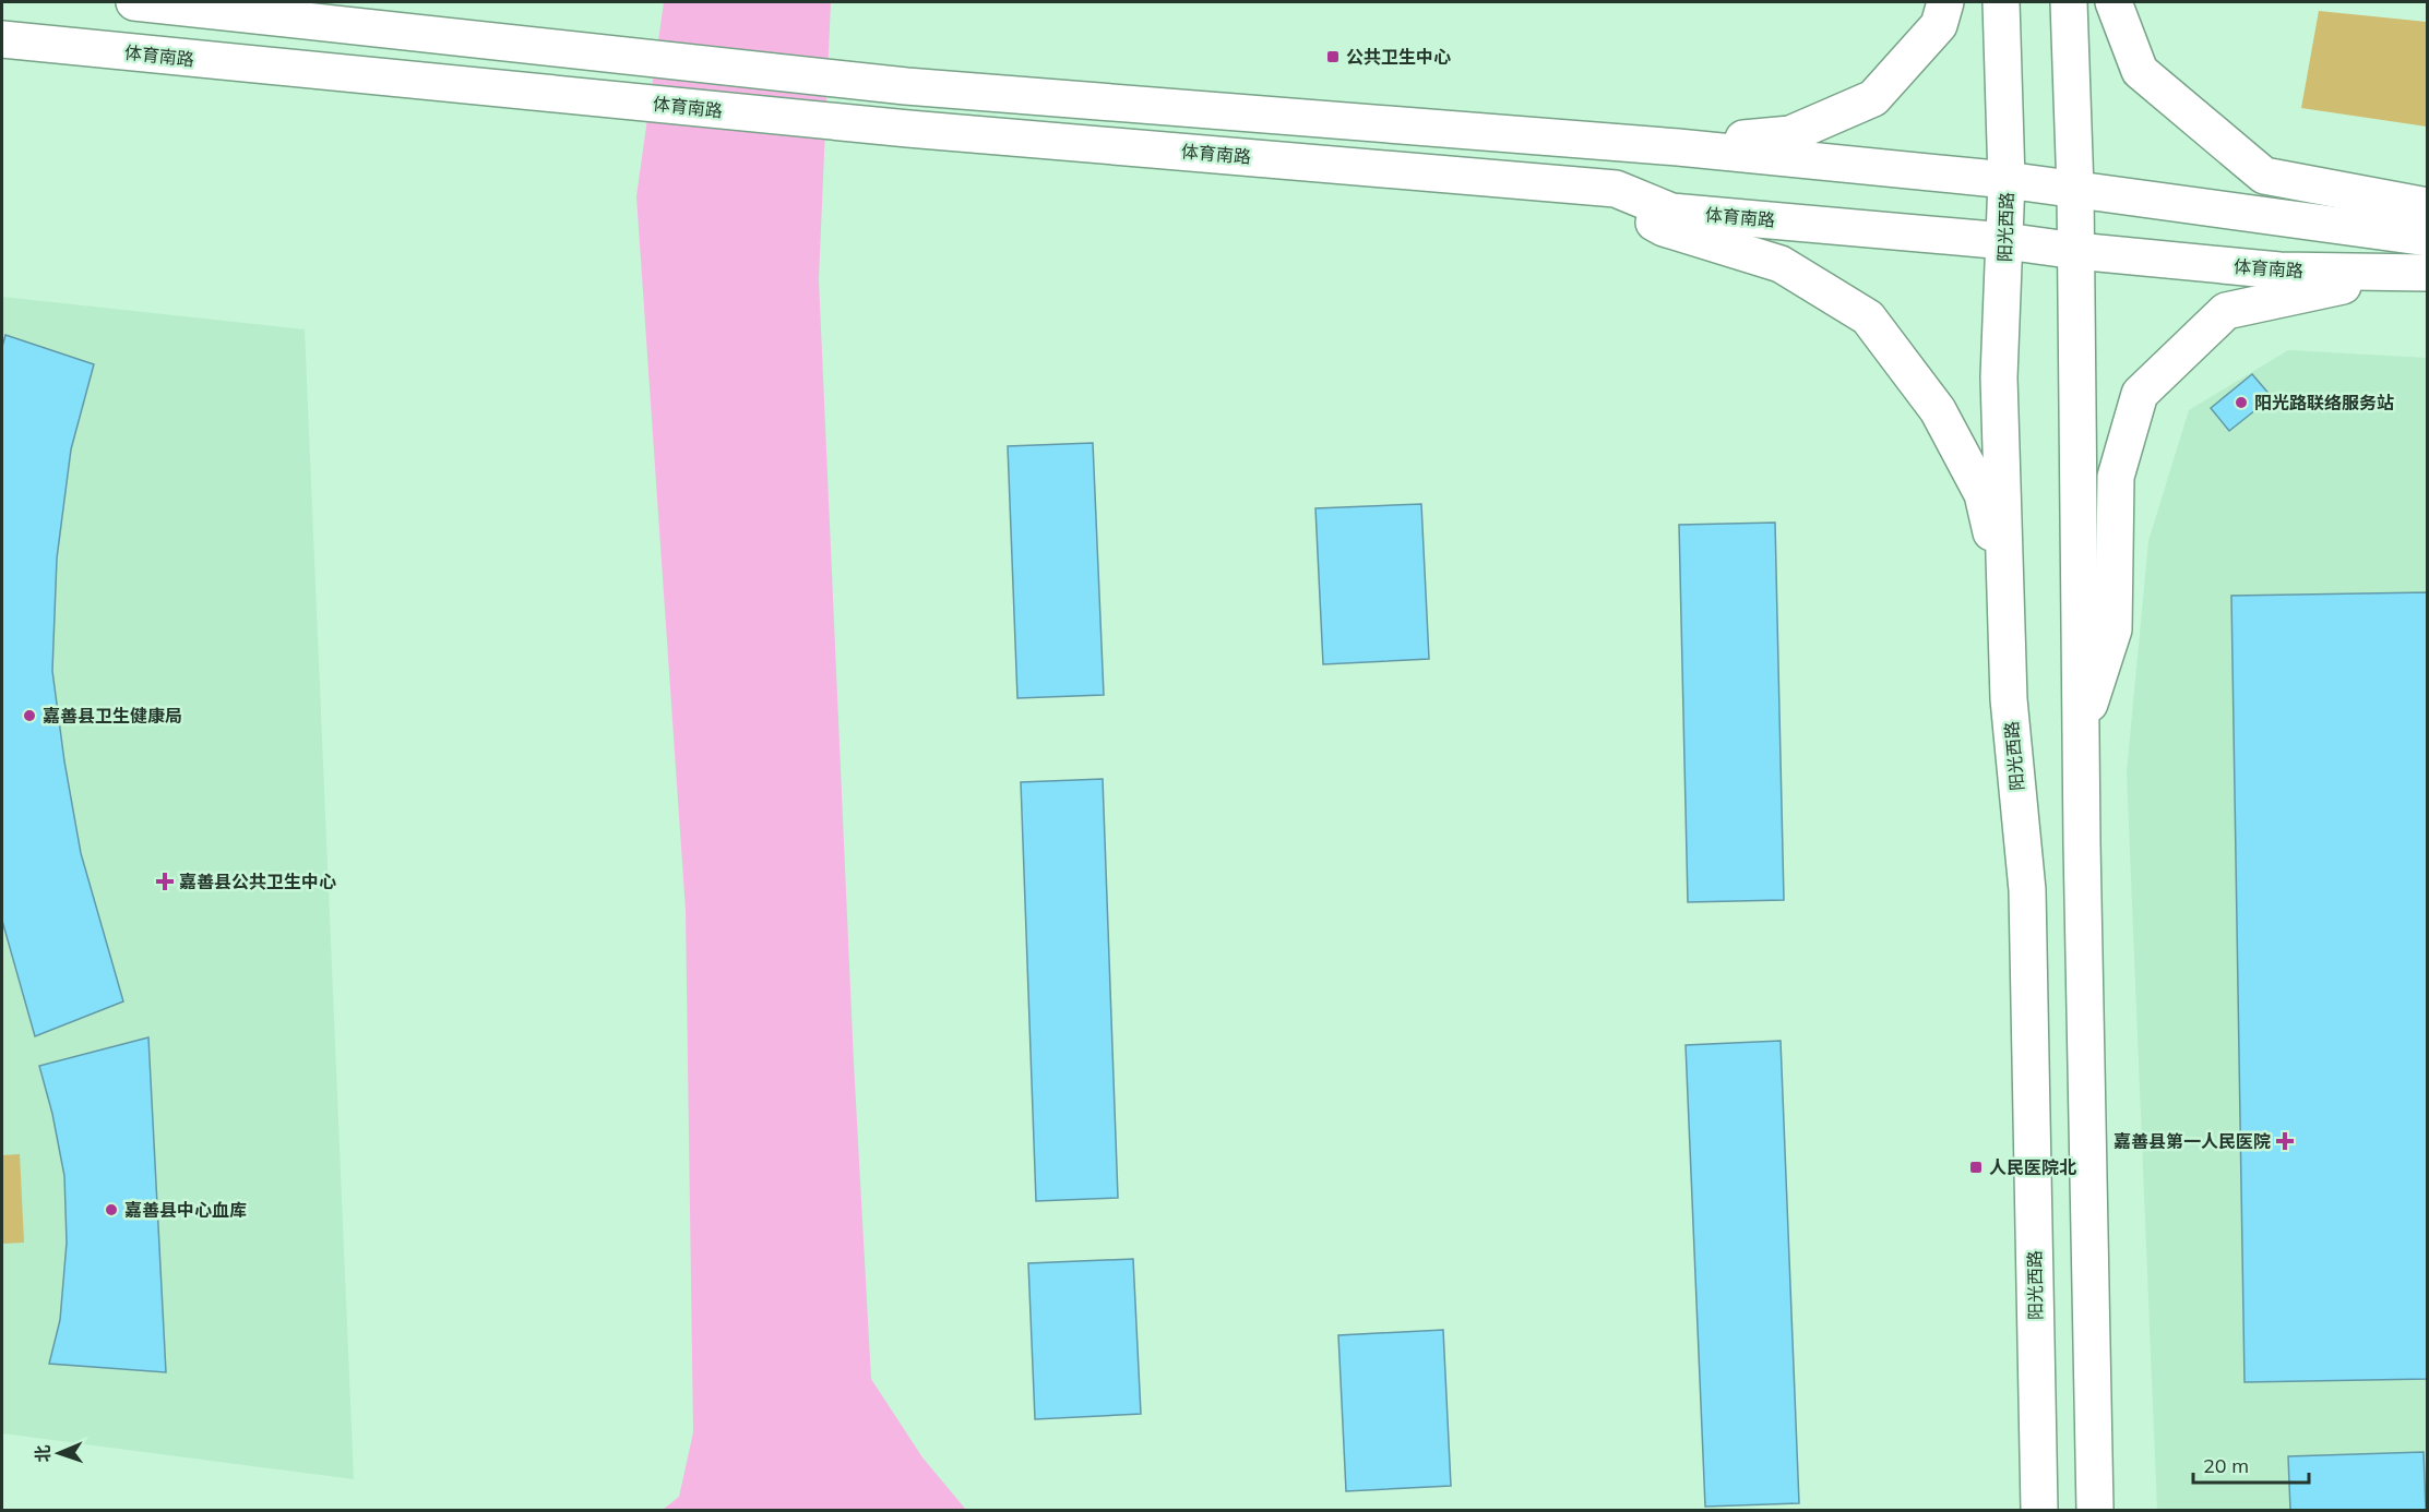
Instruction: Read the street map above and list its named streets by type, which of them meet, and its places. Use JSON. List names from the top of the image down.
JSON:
{
  "streets": {
    "main road": ["体育南路", "阳光西路"]
  },
  "crossings": [
    ["体育南路", "阳光西路"]
  ],
  "places": {
    "transit": ["公共卫生中心", "人民医院北"],
    "other": ["阳光路联络服务站", "嘉善县卫生健康局", "嘉善县中心血库"],
    "health": ["嘉善县公共卫生中心", "嘉善县第一人民医院"]
  },
  "scale_bar": "20 m",
  "north": "left"
}
